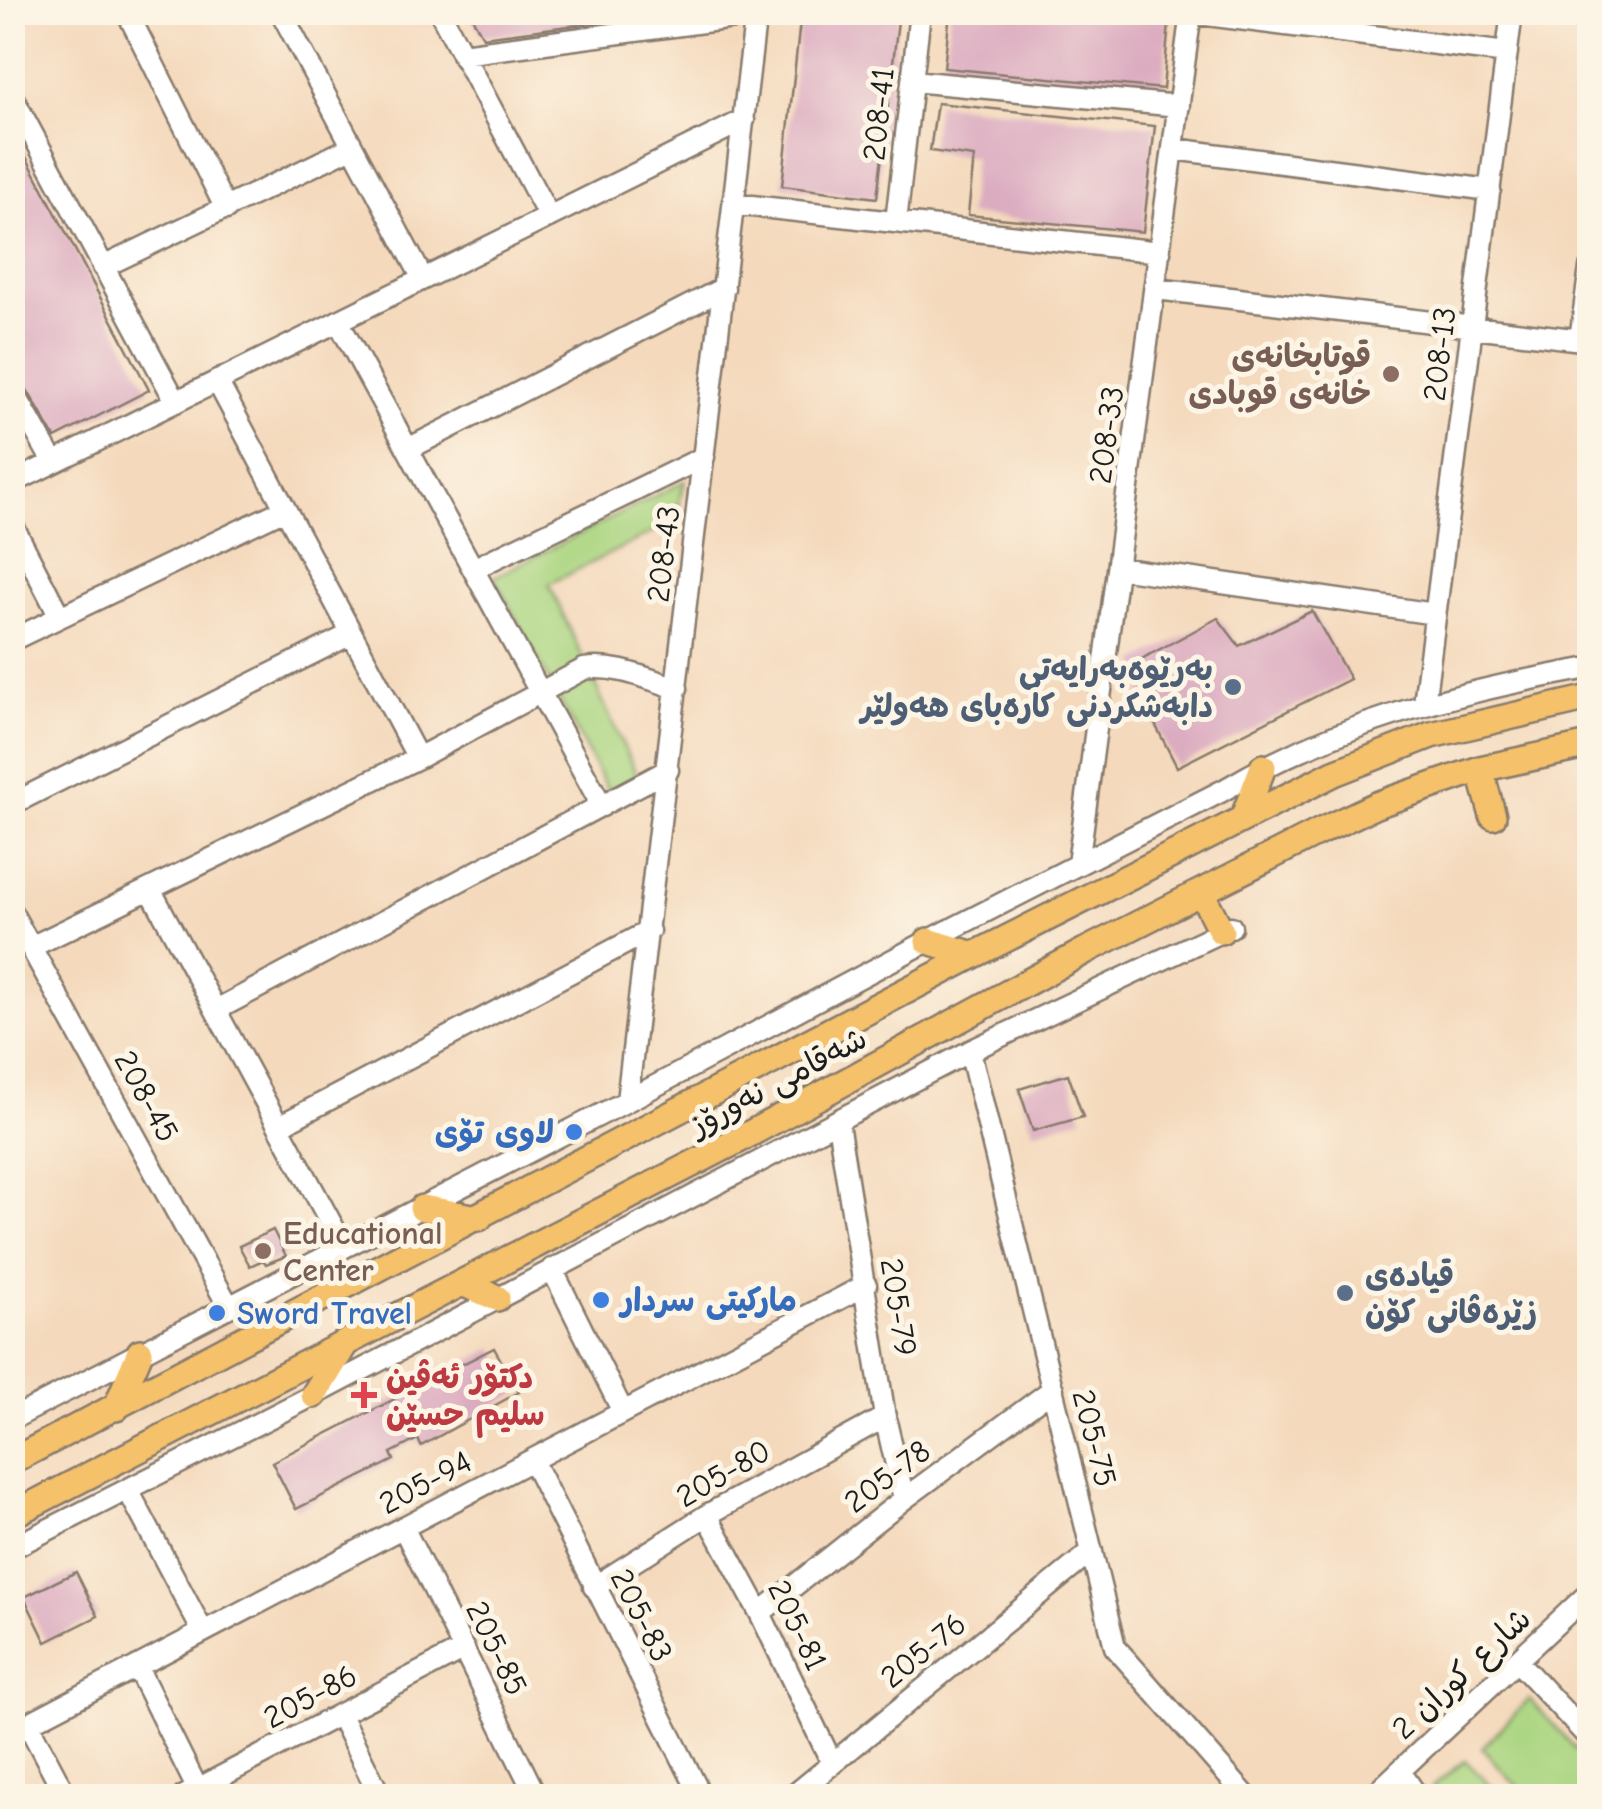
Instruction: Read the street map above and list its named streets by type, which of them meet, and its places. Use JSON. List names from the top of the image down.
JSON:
{
  "streets": {
    "main road": ["شەقامی نەورۆز"],
    "street": [
      "208-41",
      "208-13",
      "208-33",
      "208-43",
      "208-45",
      "205-79",
      "205-75",
      "205-80",
      "205-78",
      "205-94",
      "205-83",
      "205-81",
      "205-85",
      "205-76",
      "شارع كوران 2",
      "205-86"
    ]
  },
  "crossings": [
    ["205-79", "205-80"],
    ["205-79", "205-78"],
    ["205-79", "205-94"],
    ["205-75", "205-78"],
    ["205-75", "205-76"],
    ["205-80", "205-83"],
    ["205-80", "205-81"],
    ["205-78", "205-81"],
    ["205-94", "205-83"],
    ["205-94", "205-85"],
    ["205-81", "205-76"],
    ["205-85", "205-86"]
  ],
  "places": {
    "other": [
      "قوتابخانەی خانەی قوبادی",
      "بەرێوەبەرایەتی دابەشکردنی کارەبای هەولێر",
      "لاوی تۆی",
      "Educational Center",
      "قیادەی زێرەڤانی کۆن",
      "ماركيتى سردار",
      "Sword Travel"
    ],
    "health": ["دکتۆر ئەڤین سلیم حسێن"]
  }
}
